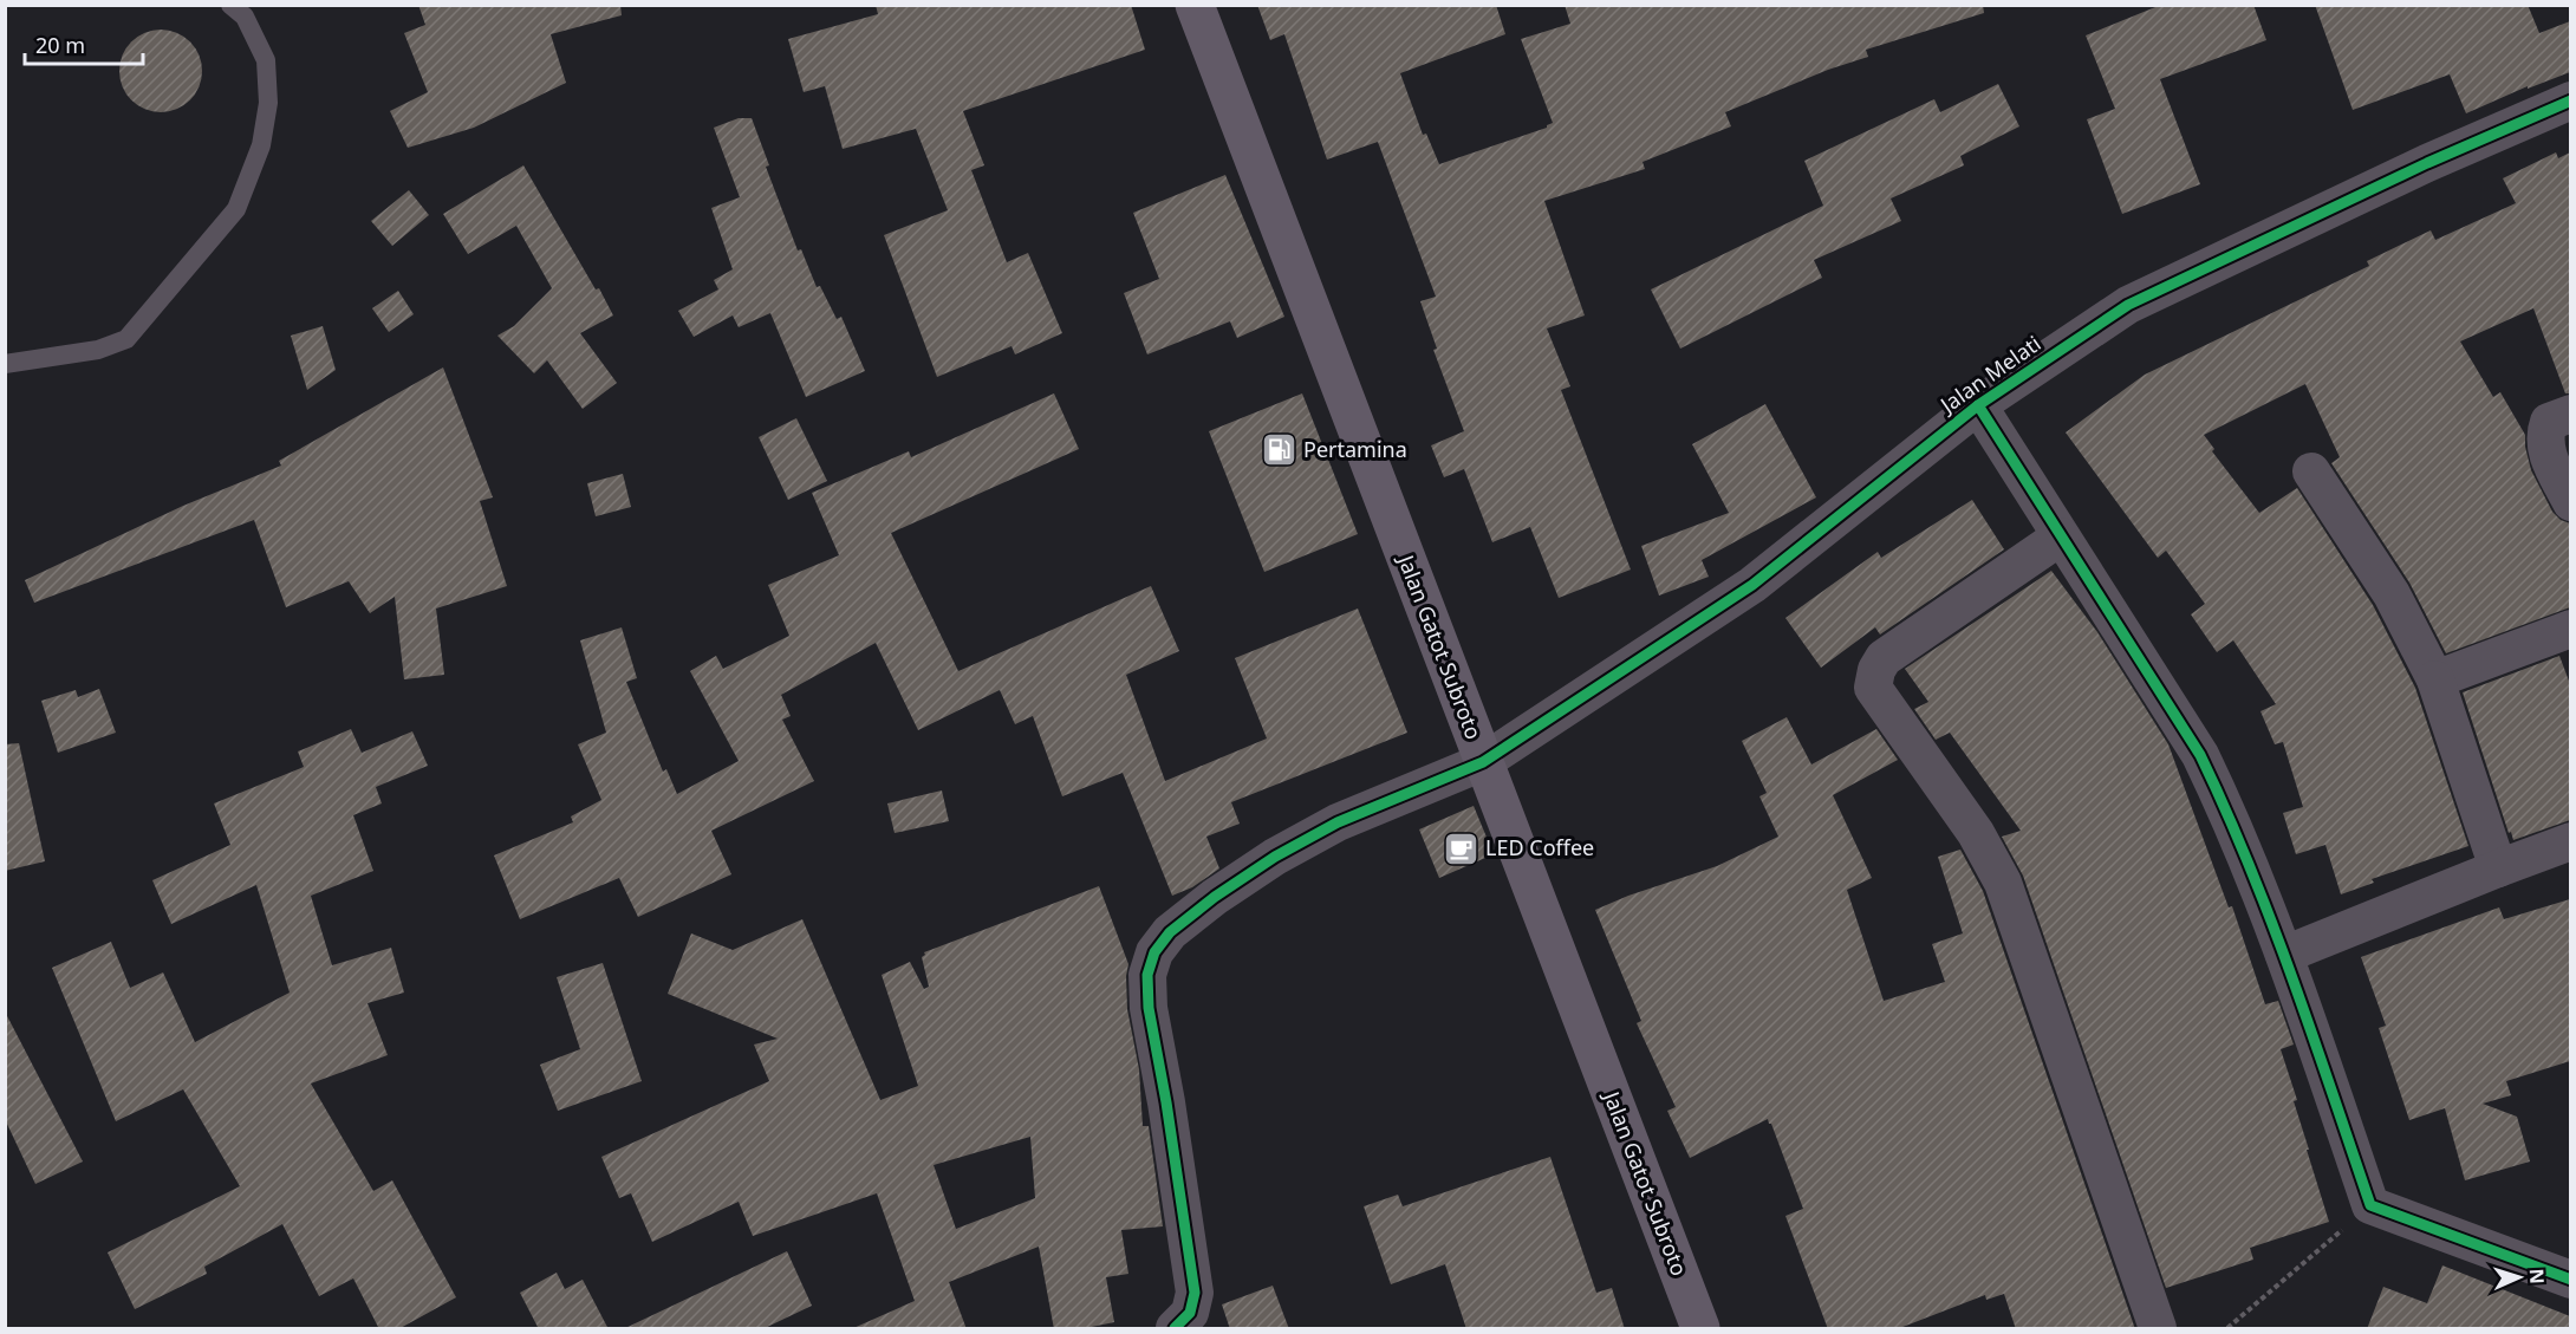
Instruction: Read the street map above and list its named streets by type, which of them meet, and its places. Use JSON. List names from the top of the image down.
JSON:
{
  "streets": {
    "highway": ["Jalan Gatot Subroto"],
    "street": ["Jalan Melati"]
  },
  "crossings": [
    ["Jalan Melati", "Jalan Gatot Subroto"]
  ],
  "places": {
    "fuel station": ["Pertamina"],
    "cafe": ["LED Coffee"]
  },
  "scale_bar": "20 m",
  "north": "right"
}
